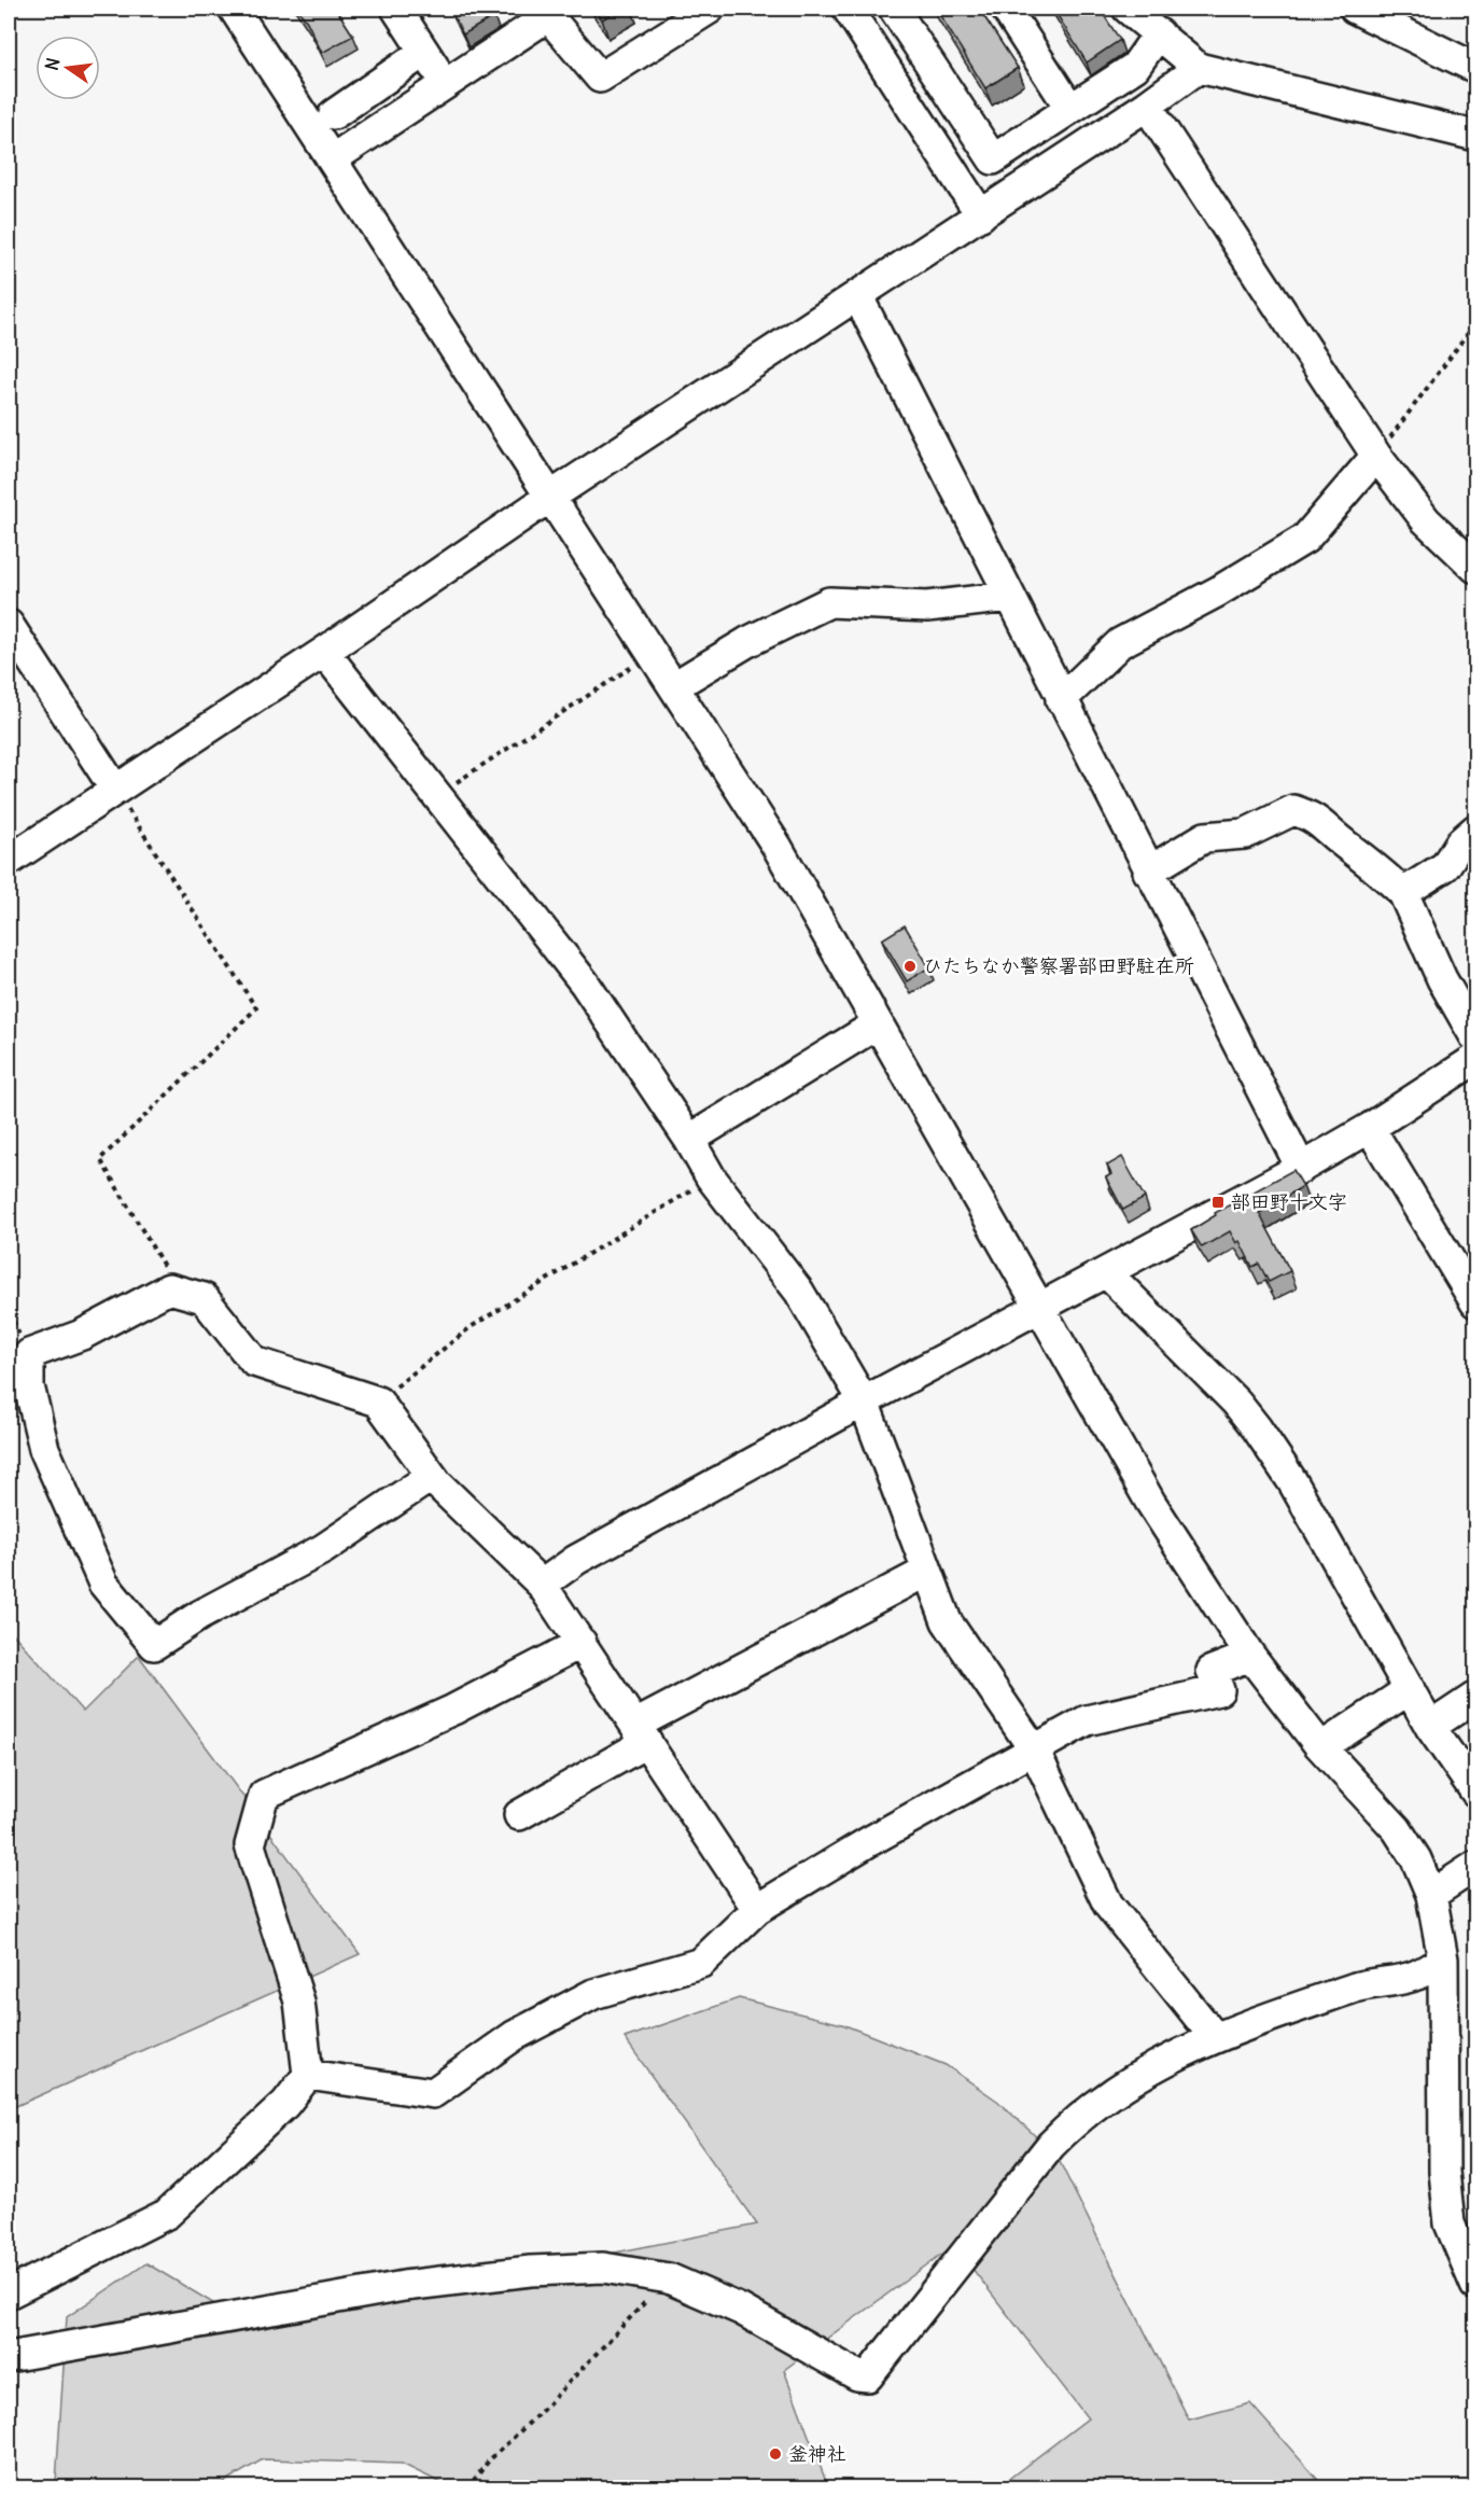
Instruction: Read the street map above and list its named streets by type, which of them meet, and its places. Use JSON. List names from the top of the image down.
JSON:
{
  "places": {
    "other": ["ひたちなか警察署部田野駐在所", "釜神社"],
    "transit": ["部田野十文字"]
  },
  "north": "left"
}
